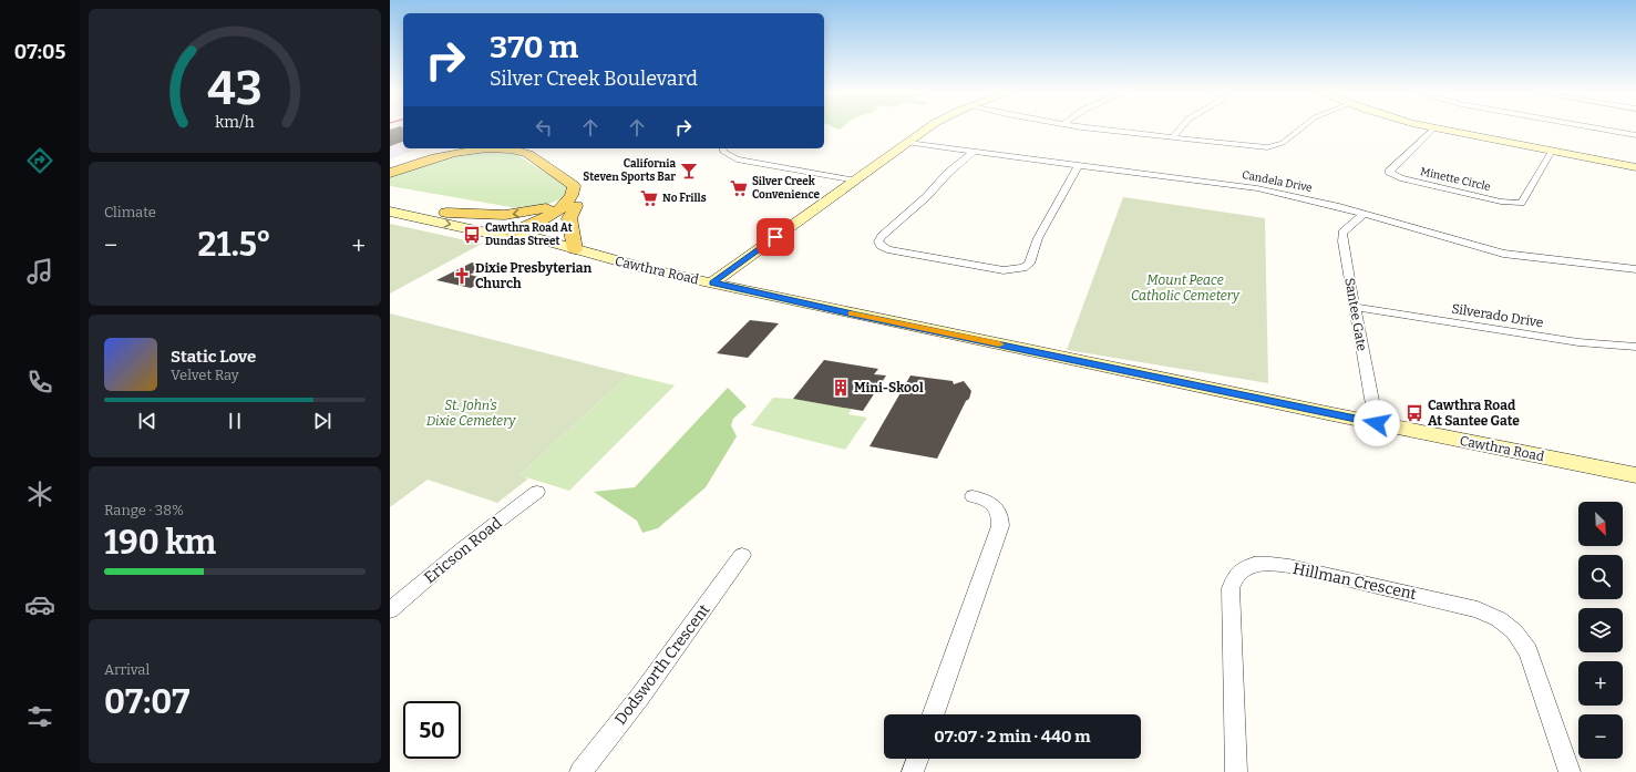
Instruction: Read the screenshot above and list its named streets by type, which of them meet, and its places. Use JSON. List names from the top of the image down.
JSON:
{
  "streets": {
    "main road": ["Cawthra Road"],
    "street": [
      "Minette Circle",
      "Candela Drive",
      "Santee Gate",
      "Silverado Drive",
      "Ericson Road",
      "Hillman Crescent",
      "Dodsworth Crescent"
    ]
  },
  "crossings": [
    ["Candela Drive", "Santee Gate"],
    ["Cawthra Road", "Santee Gate"],
    ["Santee Gate", "Silverado Drive"]
  ],
  "parks": ["Mount Peace Catholic Cemetery", "St. John’s Dixie Cemetery"],
  "places": {
    "bar": ["California Steven Sports Bar"],
    "supermarket": ["Silver Creek Convenience", "No Frills"],
    "bus stop": ["Cawthra Road At Dundas Street", "Cawthra Road At Santee Gate"],
    "church": ["Dixie Presbyterian Church"],
    "building": ["Mini-Skool"]
  },
  "north": "bottom right",
  "page": {
    "tabs": "07:05",
    "turn": ["370 m", "Silver Creek Boulevard"],
    "tile": [
      "Climate",
      ["Range · 38%", "190 km"],
      ["Arrival", "07:07"]
    ],
    "heat": ["−", "21.5°", "+"],
    "song": ["Static Love", "Velvet Ray"],
    "map_buttons": ["+", "−"],
    "limit": "50",
    "trip": "07:07 · 2 min · 440 m",
    "gauge": ["43", "km/h"]
  }
}
